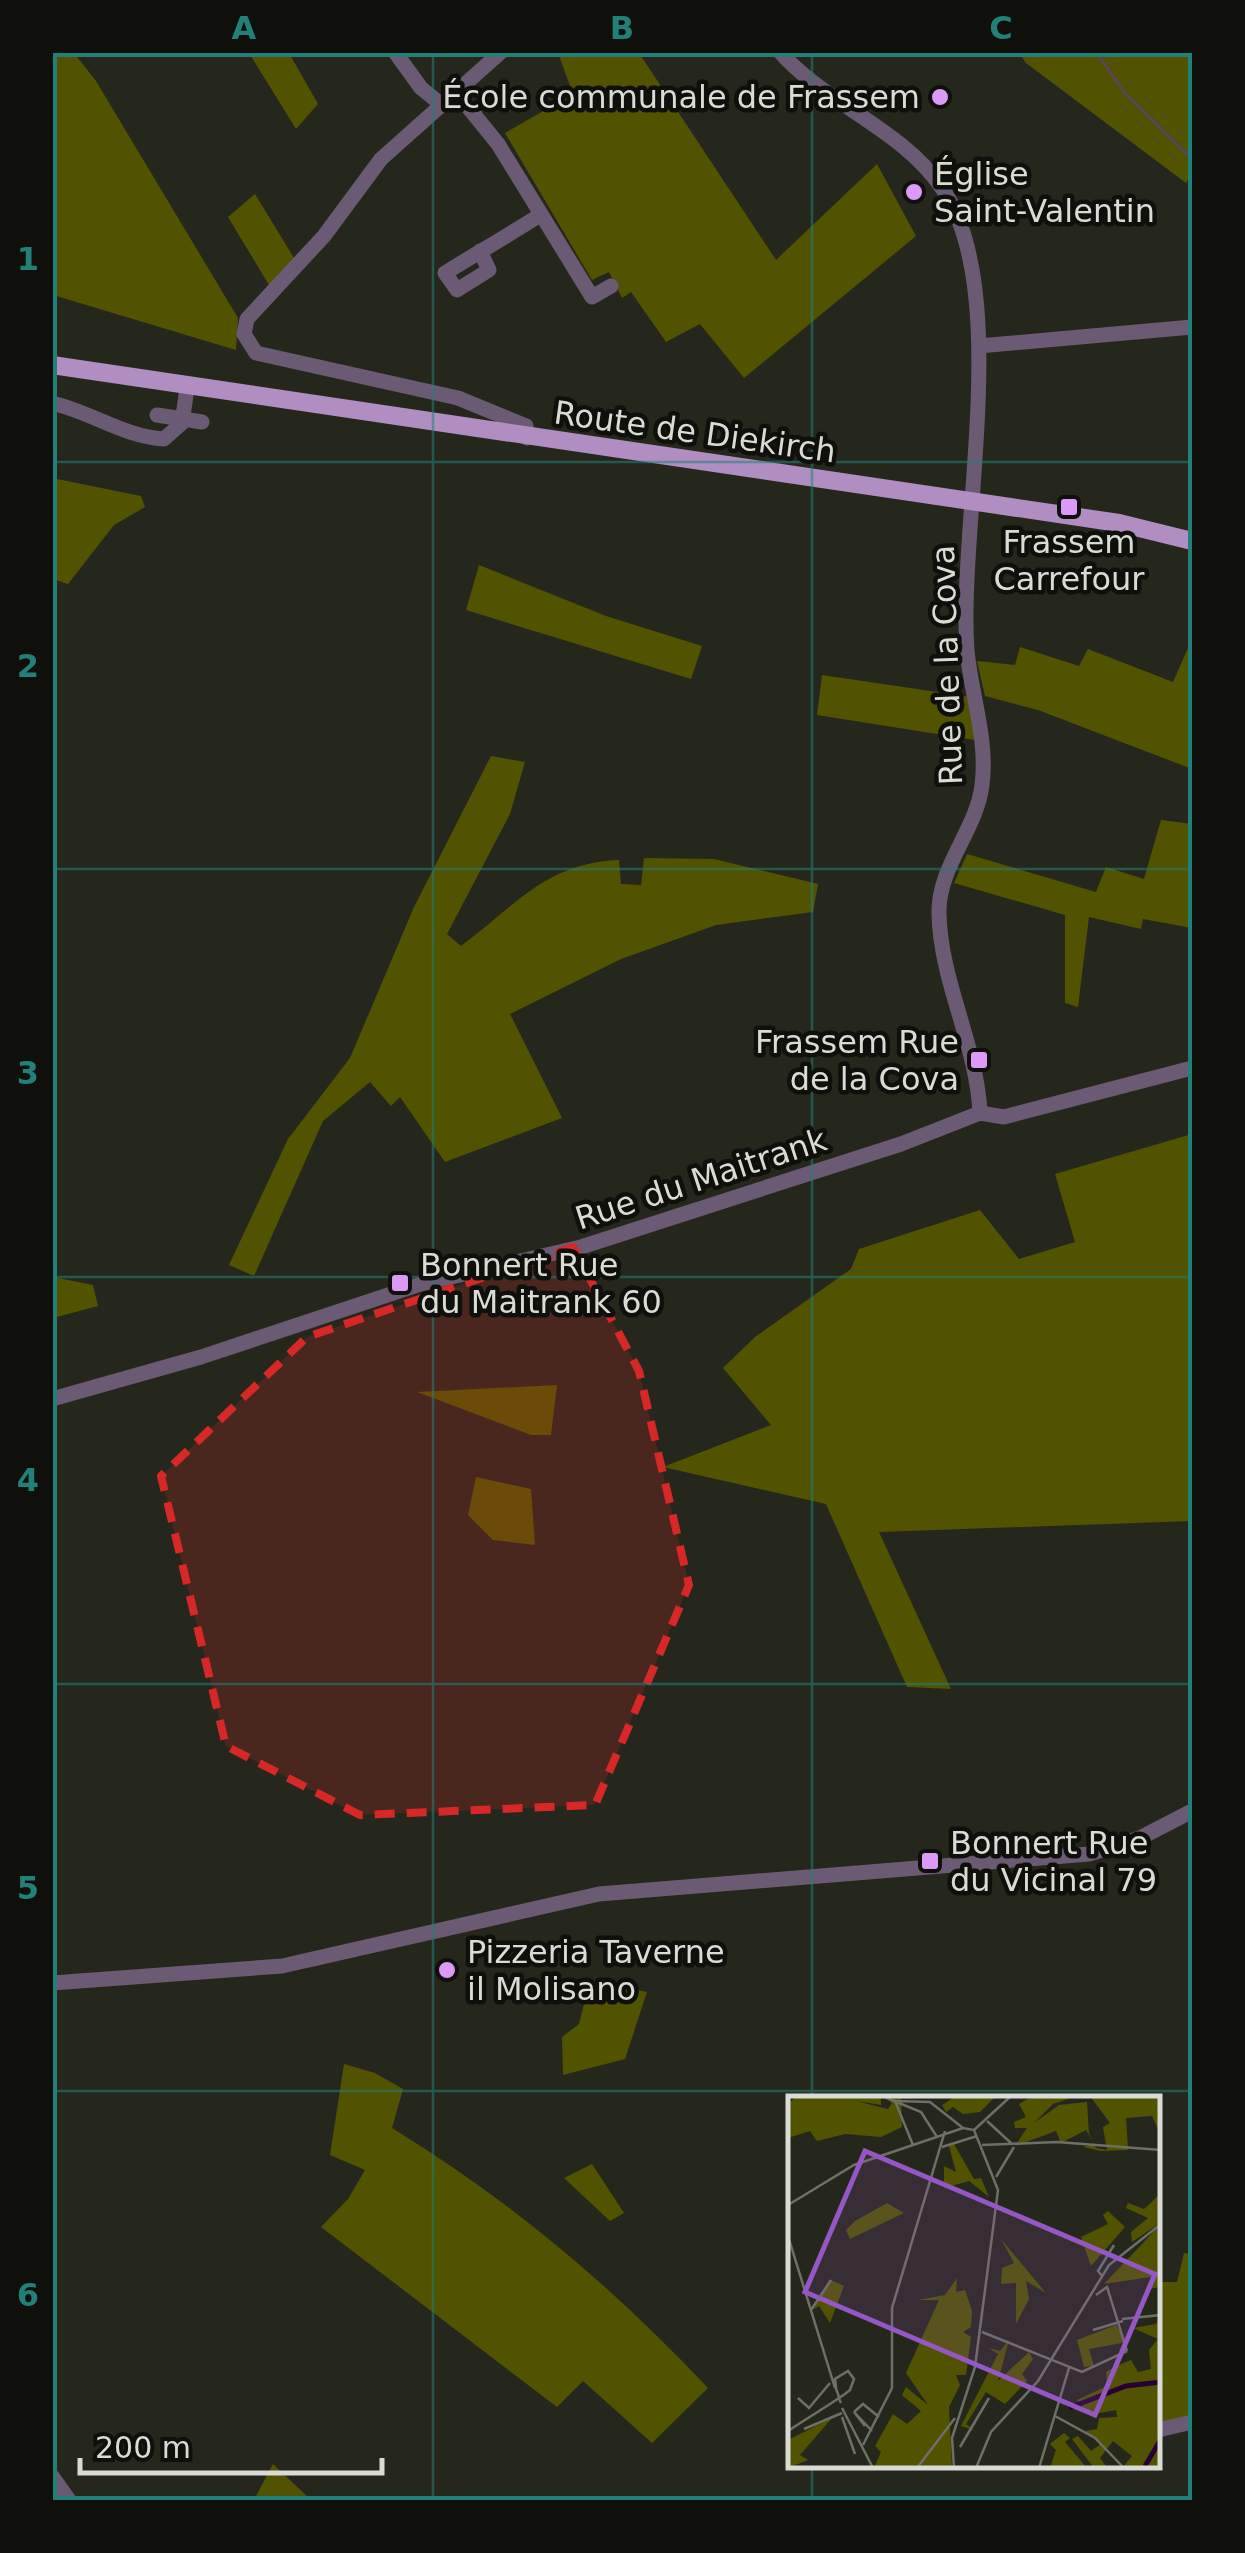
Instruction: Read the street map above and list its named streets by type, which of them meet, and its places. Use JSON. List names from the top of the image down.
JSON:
{
  "streets": {
    "main road": ["Route de Diekirch"],
    "street": ["Rue de la Cova", "Rue du Maitrank"]
  },
  "crossings": [
    ["Route de Diekirch", "Rue de la Cova"],
    ["Rue de la Cova", "Rue du Maitrank"]
  ],
  "places": {
    "other": ["École communale de Frassem", "Église Saint-Valentin", "Pizzeria Taverne il Molisano"],
    "transit": [
      "Frassem Carrefour",
      "Frassem Rue de la Cova",
      "Bonnert Rue du Maitrank 60",
      "Bonnert Rue du Vicinal 79"
    ]
  },
  "scale_bar": "200 m",
  "grid": {
    "columns": ["A", "B", "C"],
    "rows": [
      "1",
      "2",
      "3",
      "4",
      "5",
      "6"
    ]
  }
}
